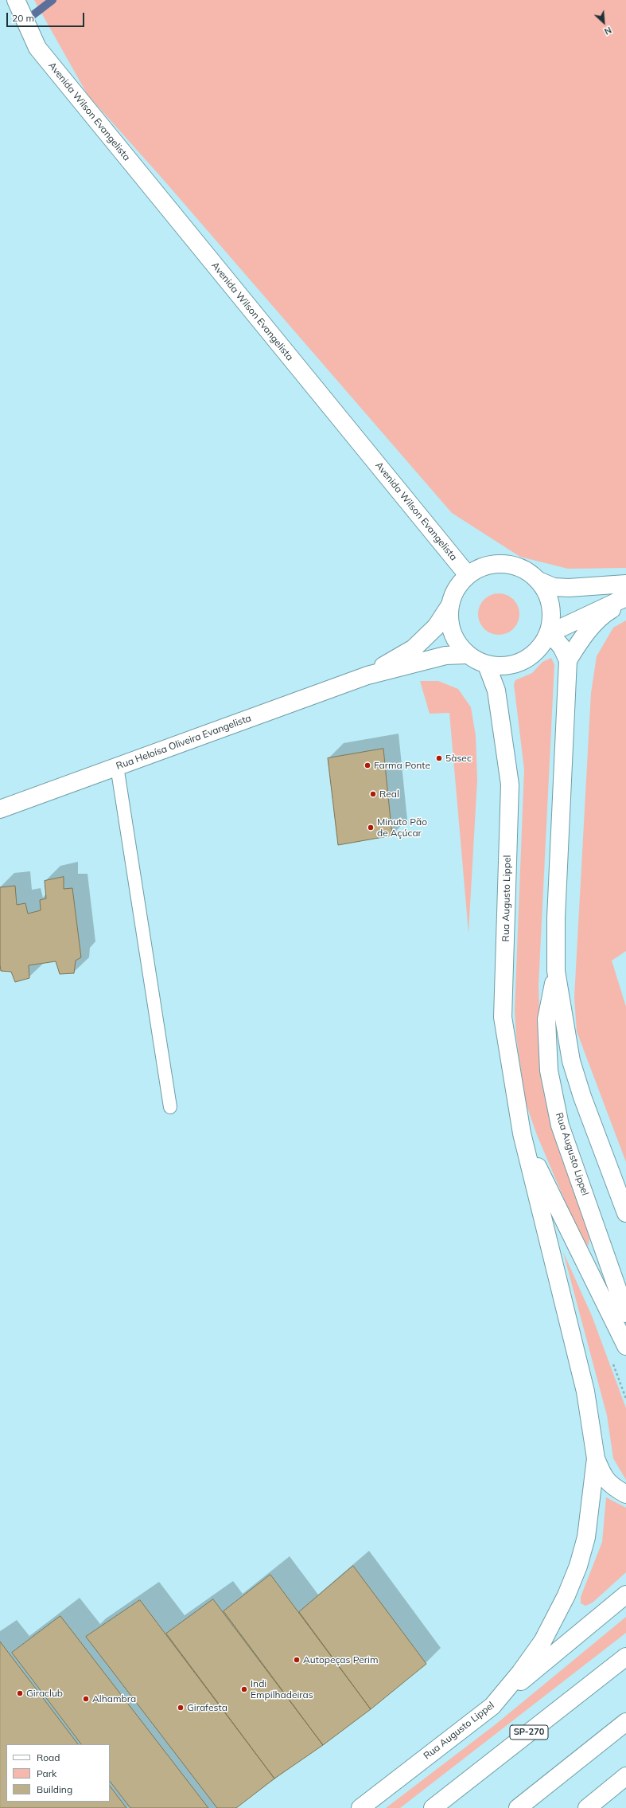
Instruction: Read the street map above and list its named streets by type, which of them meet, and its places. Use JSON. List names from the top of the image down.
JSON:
{
  "streets": {
    "main road": [
      "Avenida Wilson Evangelista",
      "Rua Heloísa Oliveira Evangelista",
      "Rua Augusto Lippel",
      "SP-270"
    ]
  },
  "crossings": [
    ["Avenida Wilson Evangelista", "Rua Heloísa Oliveira Evangelista"],
    ["Avenida Wilson Evangelista", "Rua Augusto Lippel"],
    ["Rua Heloísa Oliveira Evangelista", "Rua Augusto Lippel"]
  ],
  "places": [
    "5àsec",
    "Farma Ponte",
    "Real",
    "Minuto Pão de Açúcar",
    "Autopeças Perim",
    "Indi Empilhadeiras",
    "Giraclub",
    "Alhambra",
    "Girafesta"
  ],
  "legend": ["Road", "Park", "Building"],
  "scale_bar": "20 m",
  "north": "bottom right"
}
